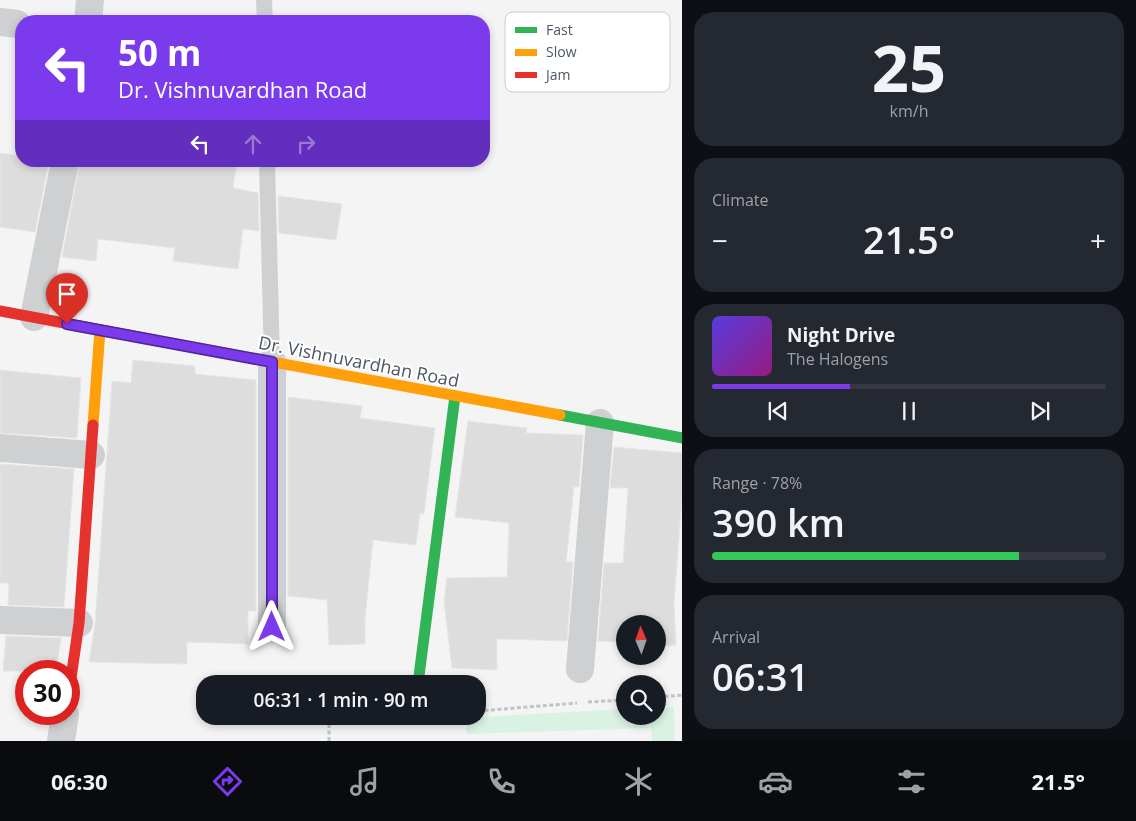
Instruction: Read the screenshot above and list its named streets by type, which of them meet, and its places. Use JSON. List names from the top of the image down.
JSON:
{
  "streets": {
    "main road": ["Dr. Vishnuvardhan Road"]
  },
  "legend": ["Fast", "Slow", "Jam"],
  "north": "top",
  "page": {
    "tile": [
      ["25", "km/h"],
      "Climate",
      ["Range · 78%", "390 km"],
      ["Arrival", "06:31"]
    ],
    "turn": ["50 m", "Dr. Vishnuvardhan Road"],
    "heat": ["−", "21.5°", "+"],
    "song": ["Night Drive", "The Halogens"],
    "limit": "30",
    "trip": "06:31 · 1 min · 90 m",
    "tabs": ["06:30", "21.5°"]
  }
}
